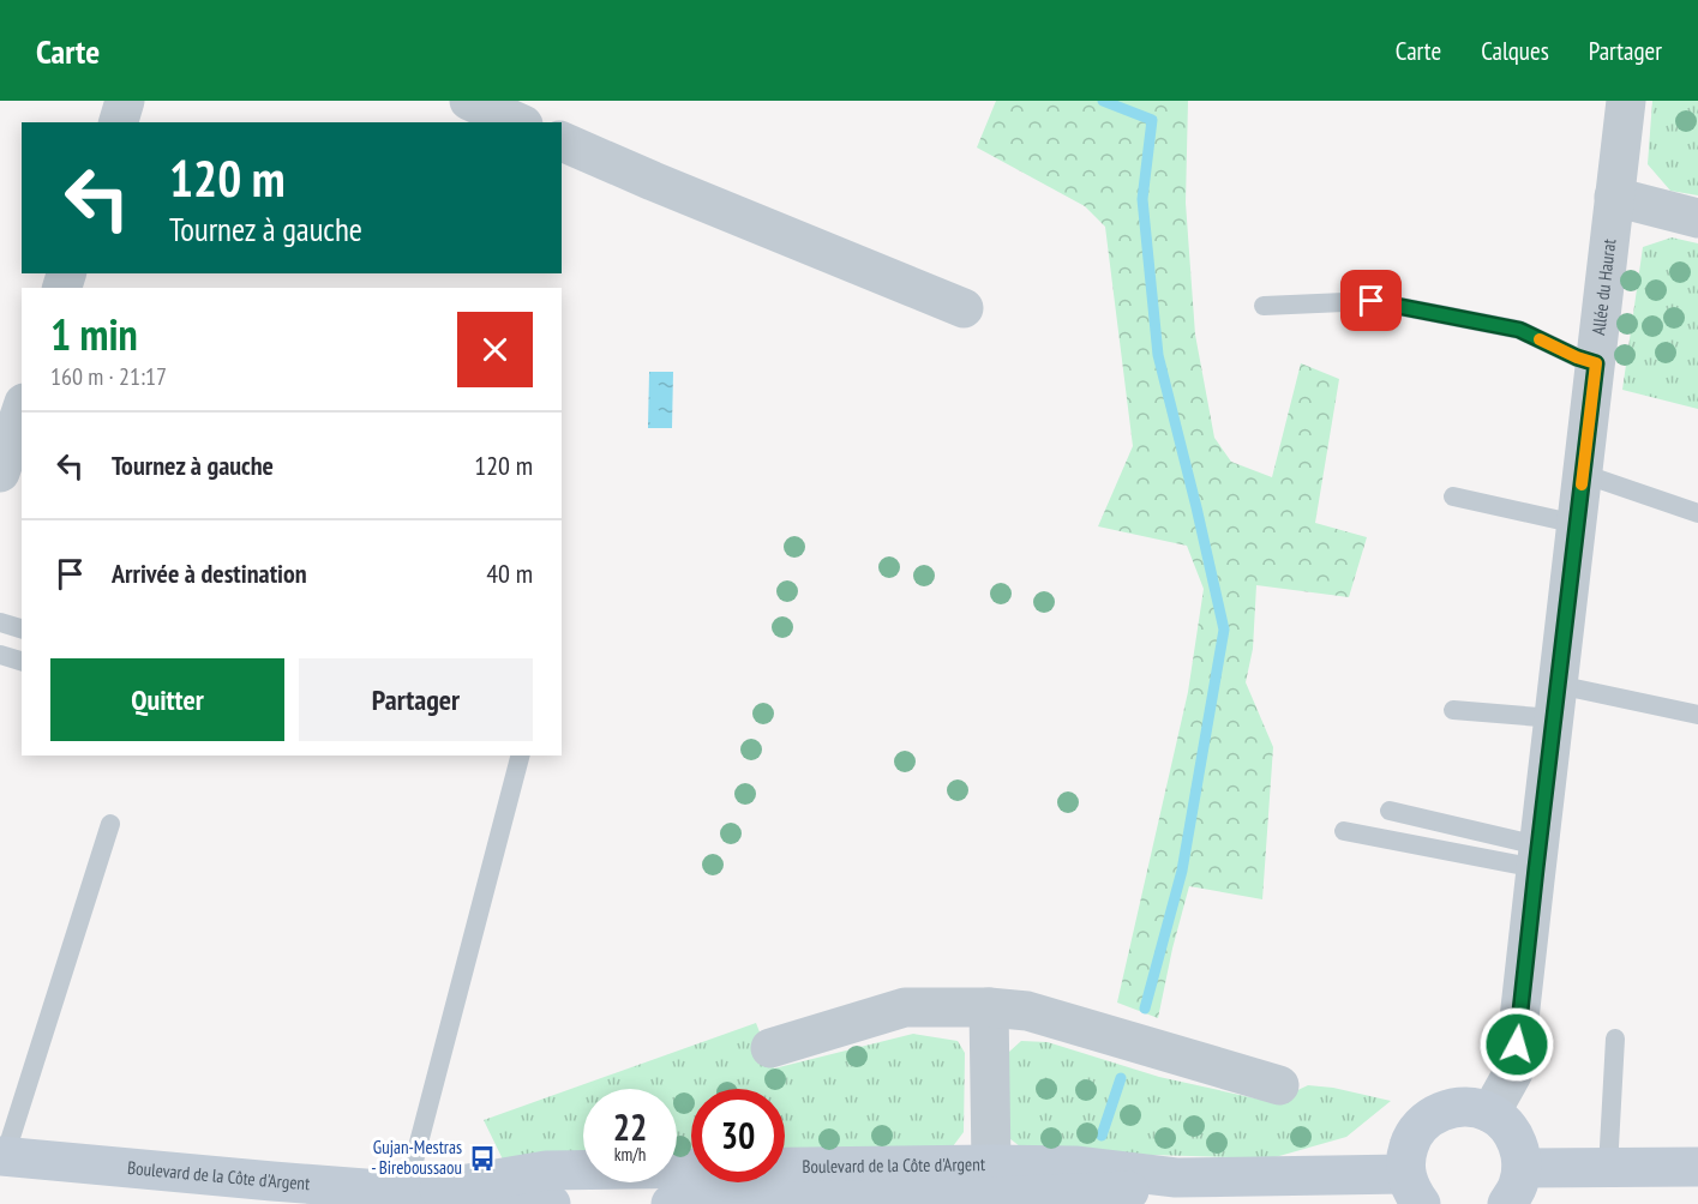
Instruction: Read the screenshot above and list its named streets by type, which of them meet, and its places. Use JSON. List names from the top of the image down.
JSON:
{
  "streets": {
    "main road": ["Boulevard de la Côte d'Argent"],
    "street": ["Allée du Haurat"]
  },
  "places": {
    "bus stop": ["Gujan-Mestras - Bireboussaou"]
  },
  "page": {
    "header": "Carte",
    "nav": ["Carte", "Calques", "Partager"],
    "turn": ["120 m", "Tournez à gauche"],
    "heading": ["1 min", "160 m · 21:17"],
    "list": [
      {
        "name": "Tournez à gauche",
        "value": "120 m"
      },
      {
        "name": "Arrivée à destination",
        "value": "40 m"
      }
    ],
    "buttons": ["Quitter", "Partager"],
    "speed": "22 km/h",
    "limit": "30"
  }
}
